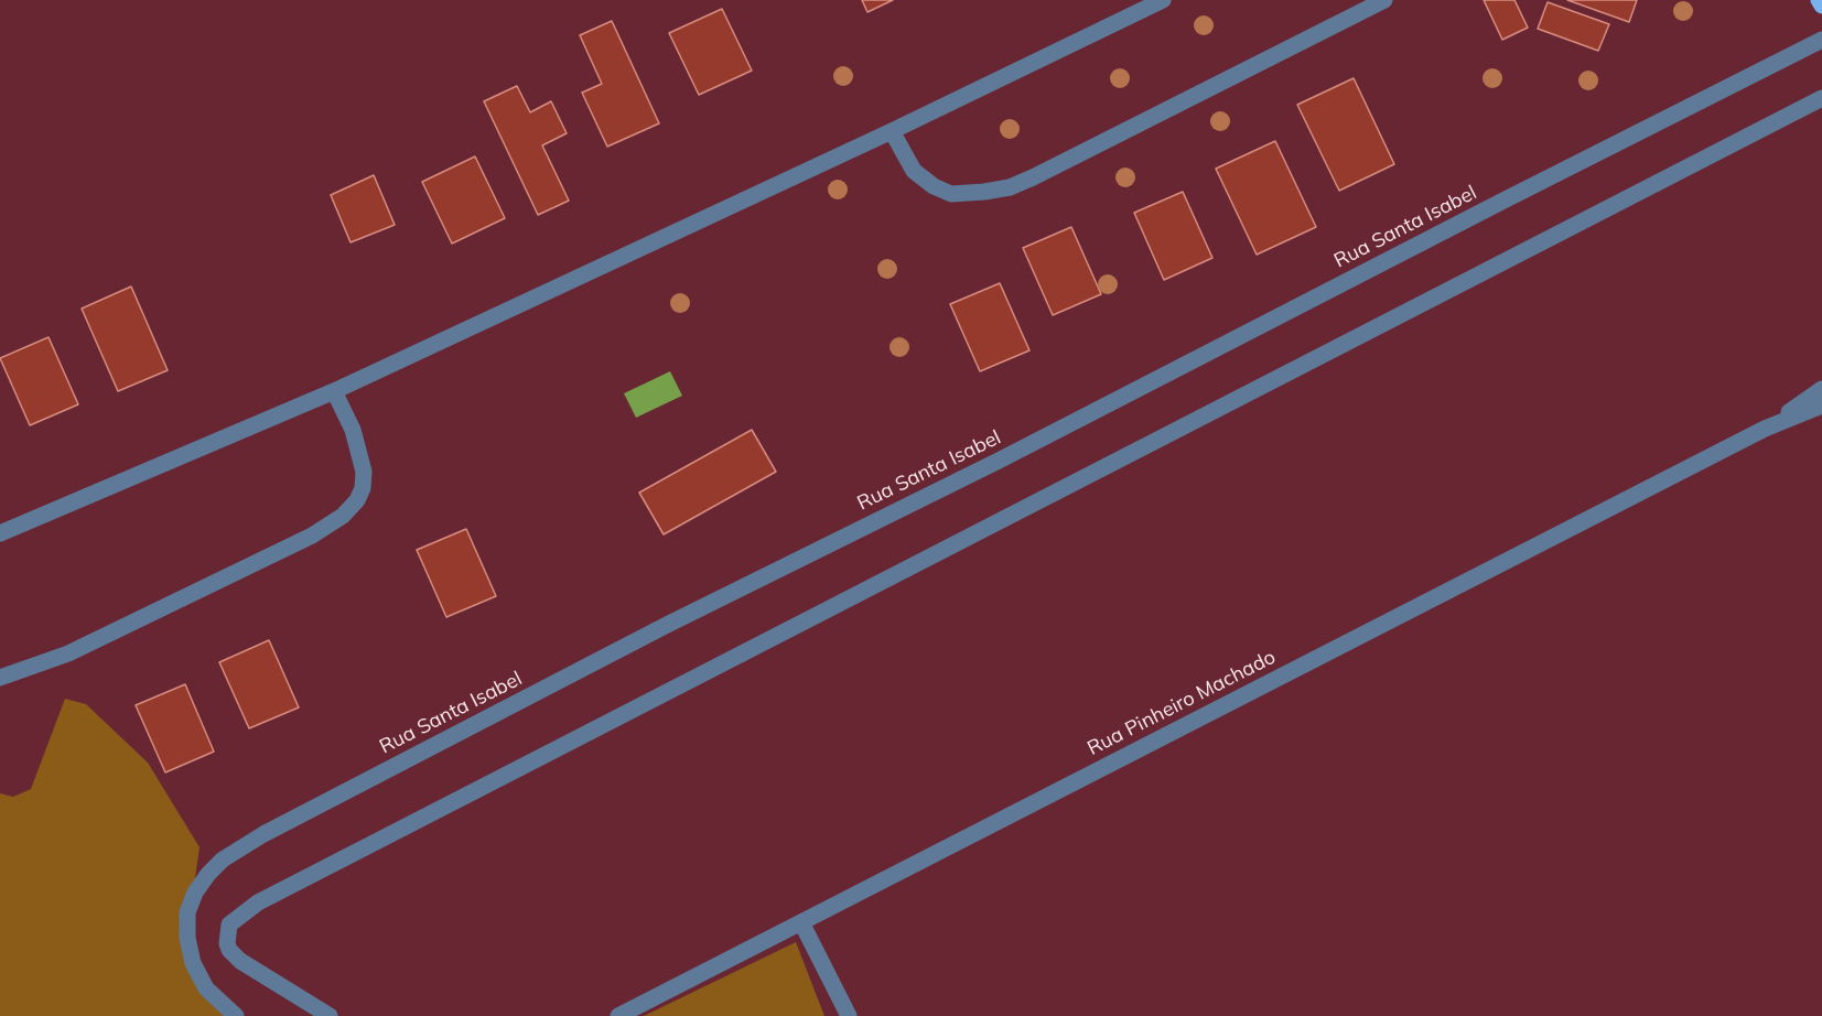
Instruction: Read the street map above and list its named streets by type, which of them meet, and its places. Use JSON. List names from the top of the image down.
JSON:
{
  "streets": {
    "street": ["Rua Santa Isabel", "Rua Pinheiro Machado"]
  }
}
